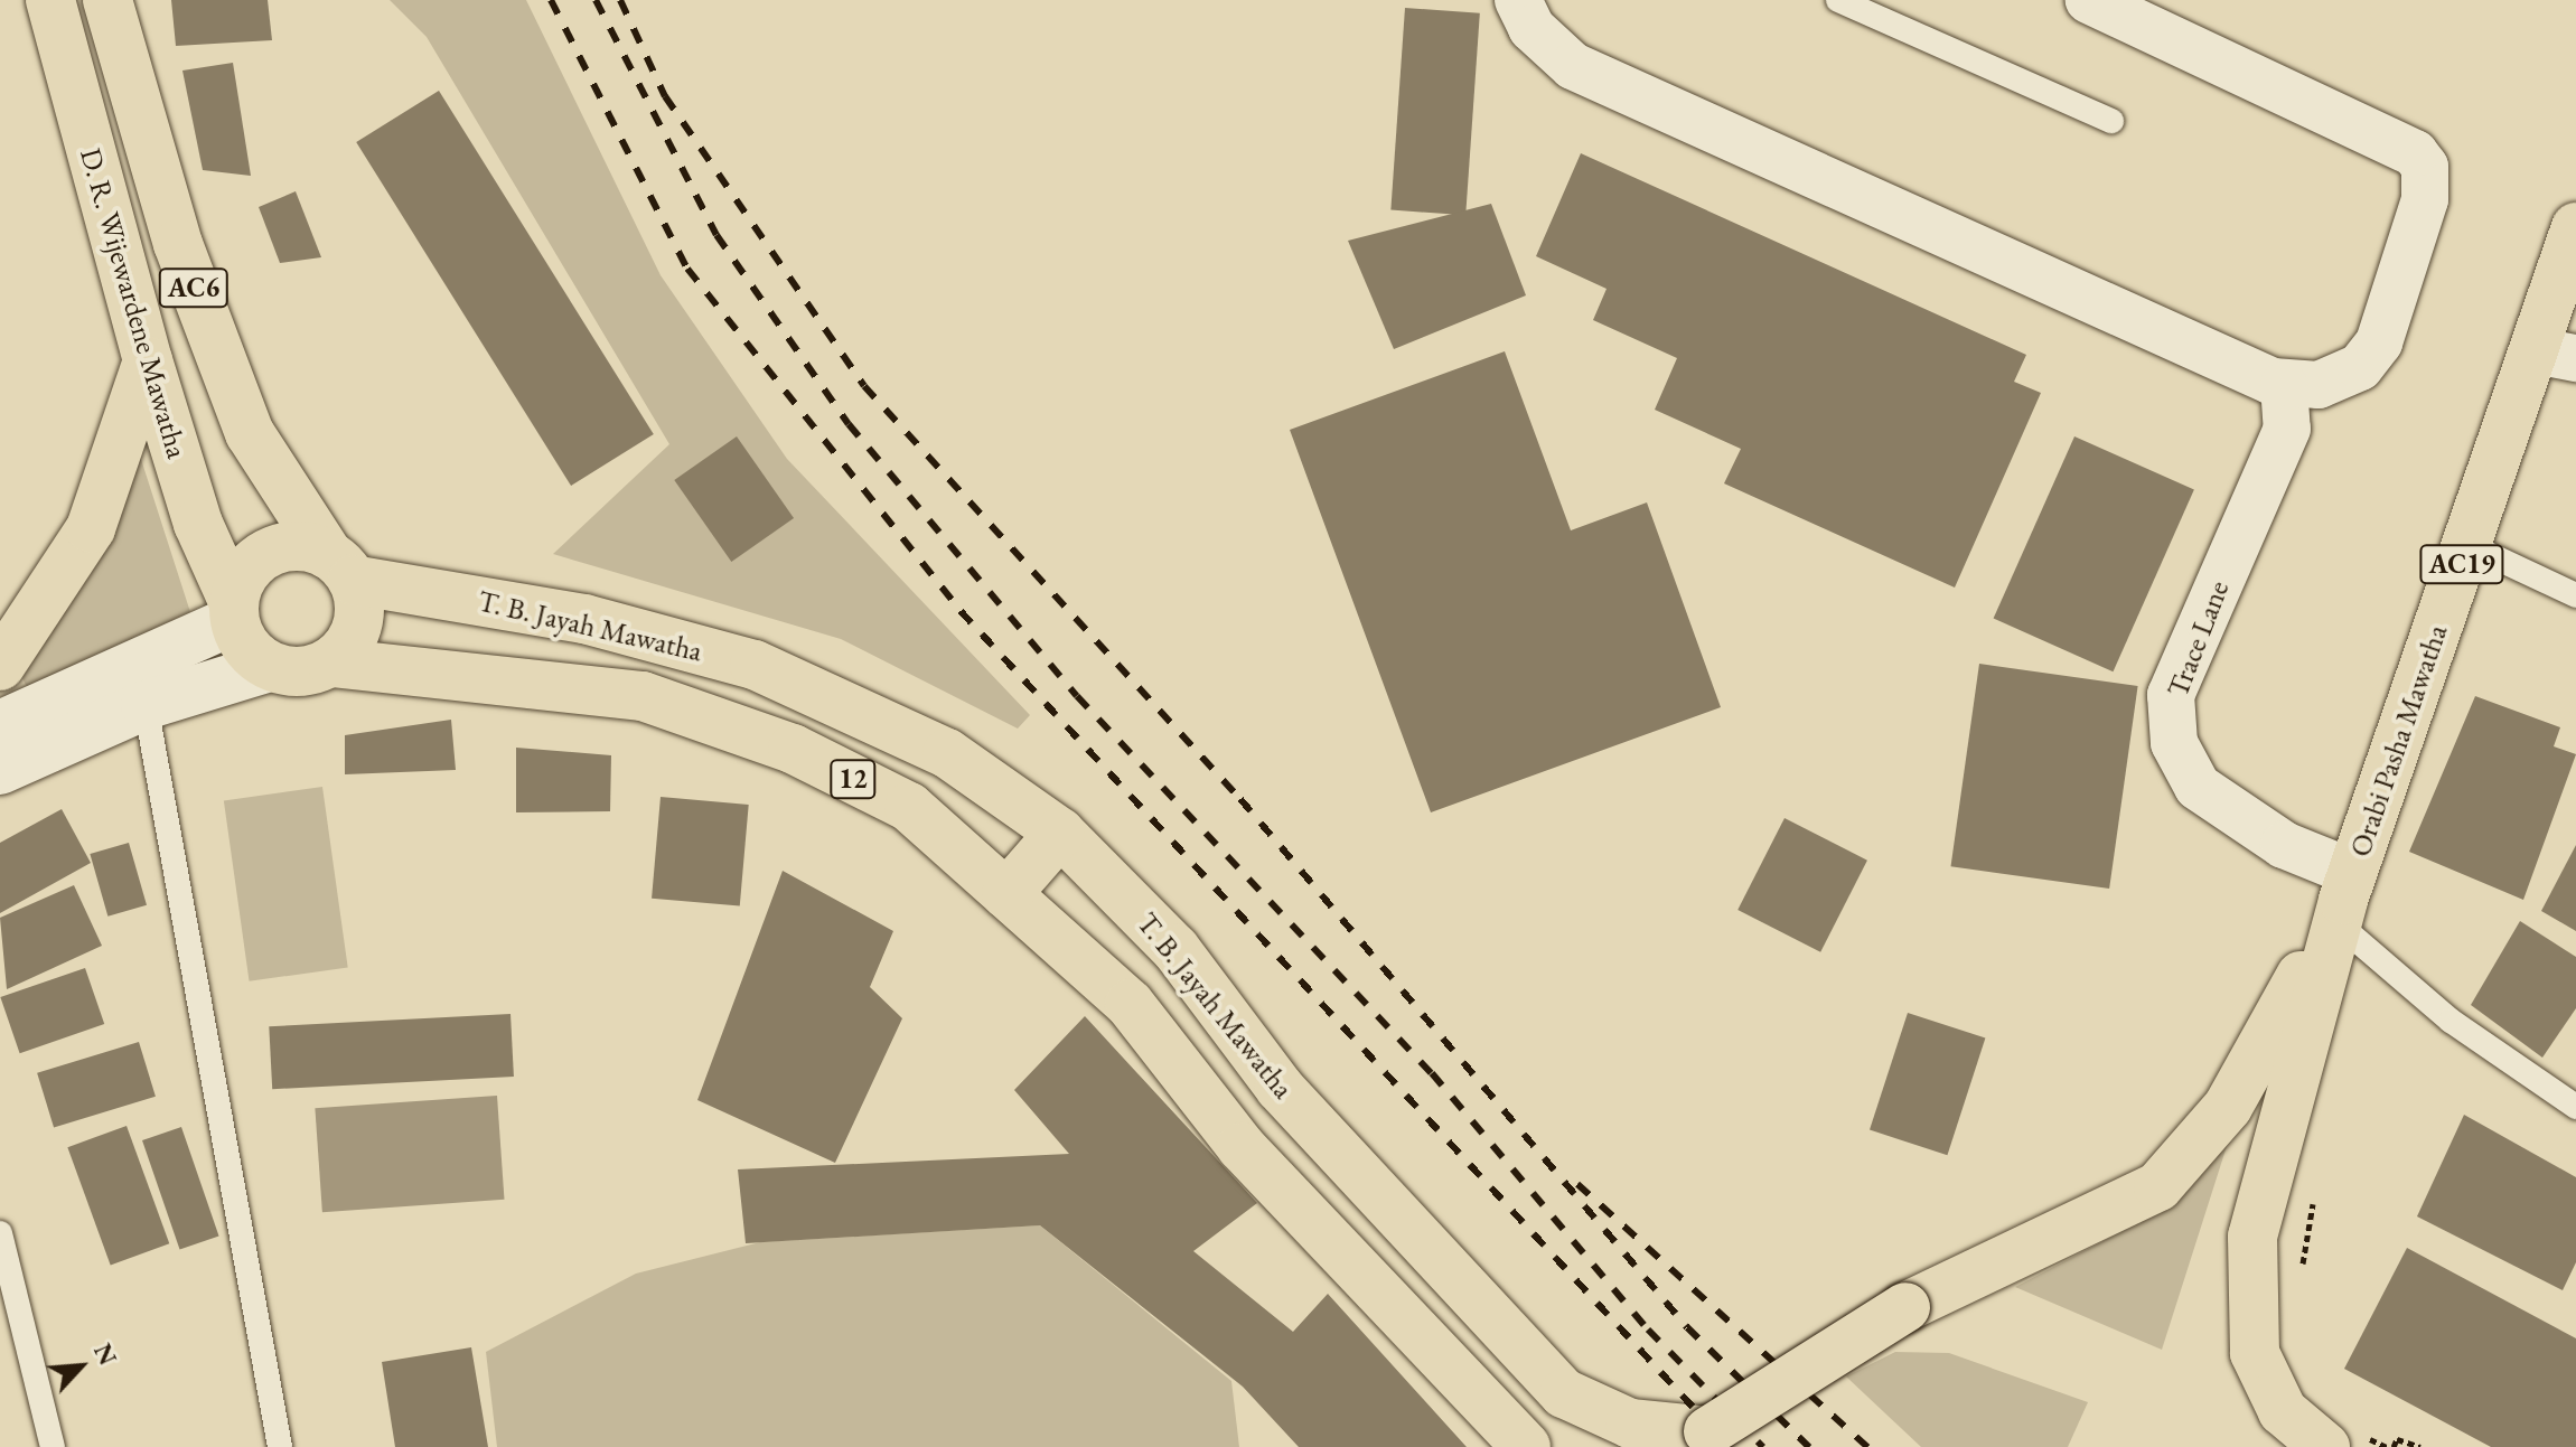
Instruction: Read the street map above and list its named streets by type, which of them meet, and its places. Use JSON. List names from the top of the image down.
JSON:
{
  "streets": {
    "main road": [
      "AC6",
      "D. R. Wijewardene Mawatha",
      "AC19",
      "T. B. Jayah Mawatha",
      "Orabi Pasha Mawatha",
      "12"
    ],
    "street": ["Trace Lane"]
  },
  "crossings": [
    ["D. R. Wijewardene Mawatha", "T. B. Jayah Mawatha"],
    ["Trace Lane", "Orabi Pasha Mawatha"]
  ],
  "north": "top right"
}
